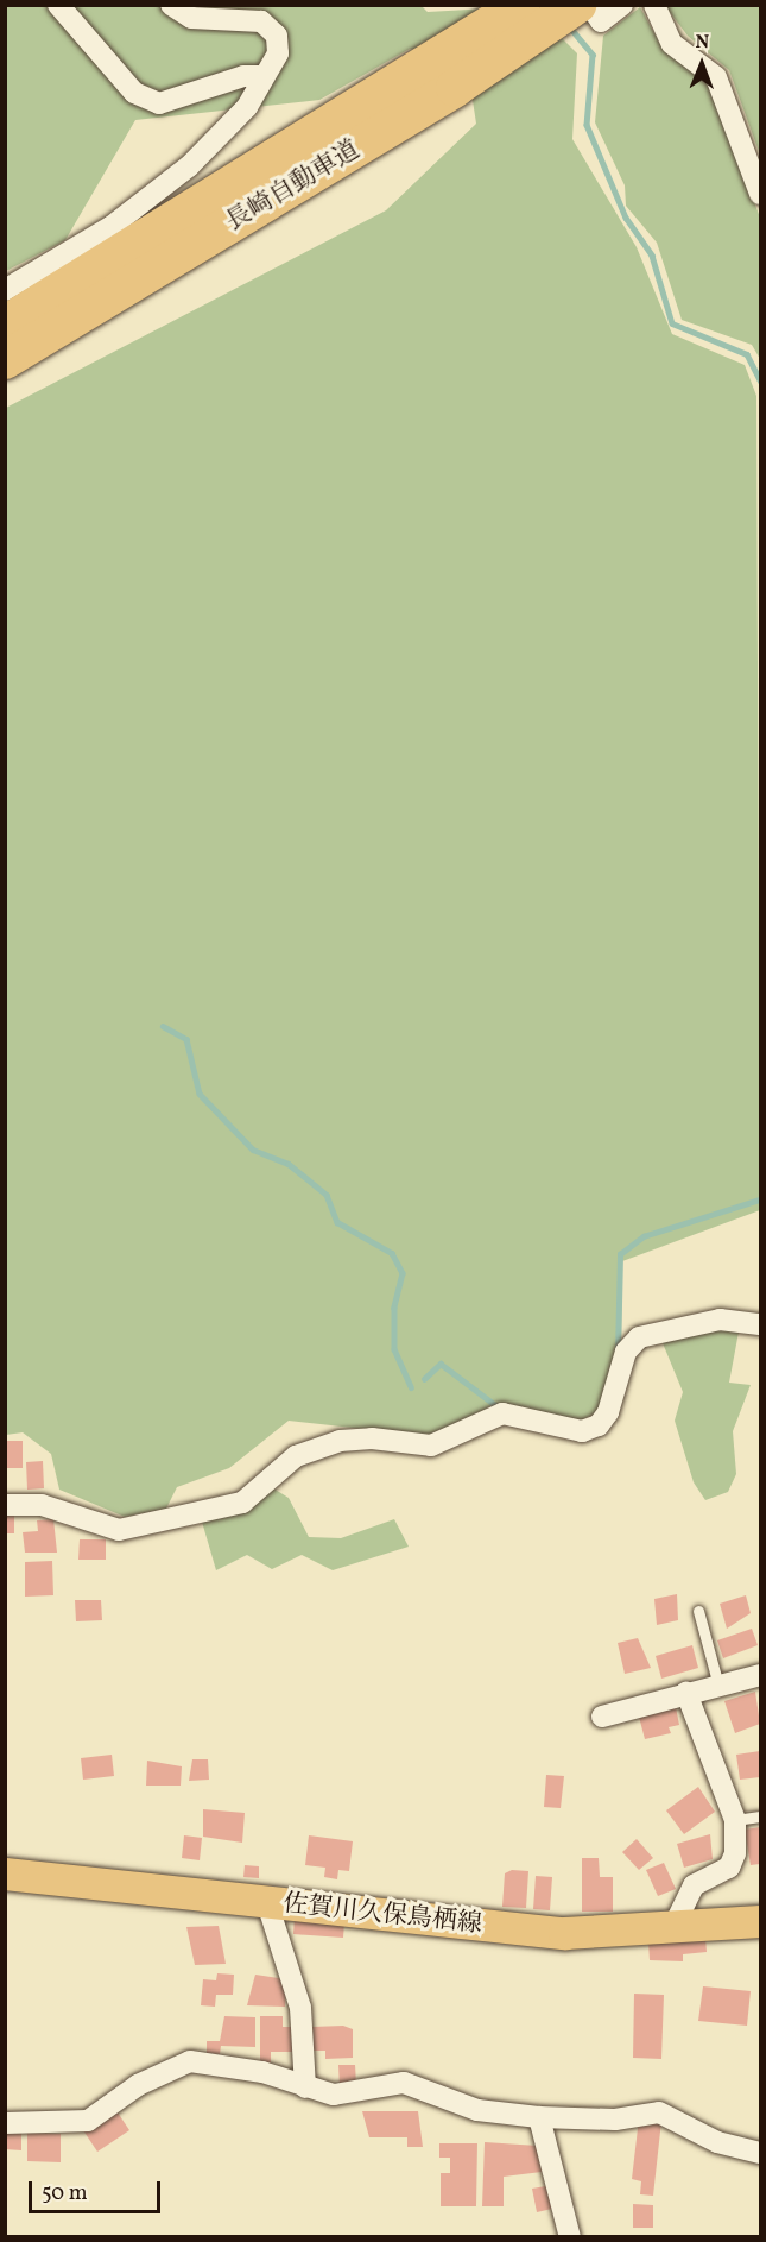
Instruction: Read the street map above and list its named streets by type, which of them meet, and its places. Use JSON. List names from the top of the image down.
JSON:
{
  "streets": {
    "highway": ["長崎自動車道"],
    "main road": ["佐賀川久保鳥栖線"]
  },
  "scale_bar": "50 m",
  "north": "top"
}
